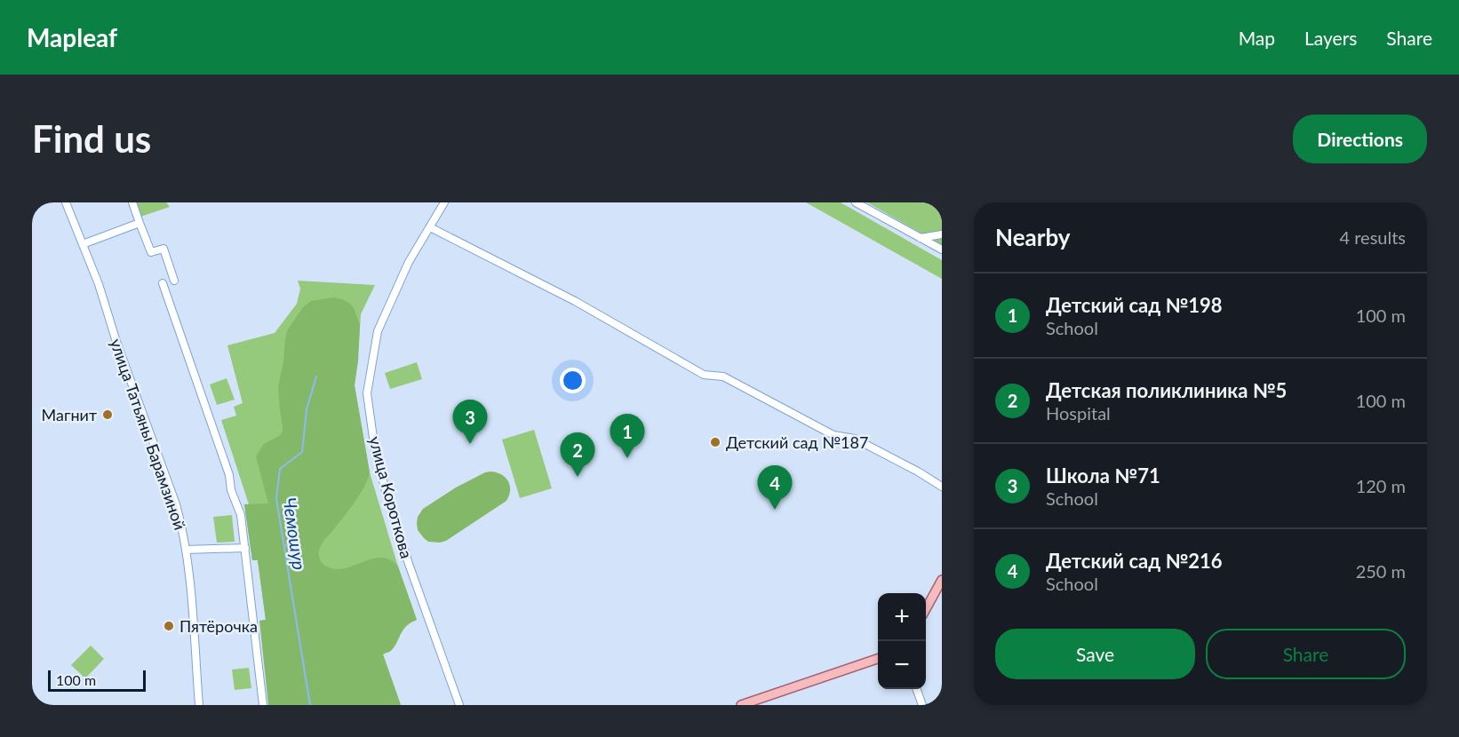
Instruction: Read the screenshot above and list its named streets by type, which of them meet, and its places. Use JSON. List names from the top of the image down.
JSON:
{
  "streets": {
    "street": ["улица Татьяны Барамзиной", "улица Короткова"]
  },
  "water": ["Чемошур"],
  "places": ["Магнит", "Детский сад №187", "Пятёрочка"],
  "scale_bar": "100 m",
  "page": {
    "header": "Mapleaf",
    "nav": ["Map", "Layers", "Share"],
    "buttons": [
      "Directions",
      ["Save", "Share"]
    ],
    "title": "Find us",
    "heading": ["Nearby", "4 results"],
    "list": [
      {
        "mark": "1",
        "name": "Детский сад №198",
        "note": "School",
        "value": "100 m"
      },
      {
        "mark": "2",
        "name": "Детская поликлиника №5",
        "note": "Hospital",
        "value": "100 m"
      },
      {
        "mark": "3",
        "name": "Школа №71",
        "note": "School",
        "value": "120 m"
      },
      {
        "mark": "4",
        "name": "Детский сад №216",
        "note": "School",
        "value": "250 m"
      }
    ],
    "pins": [
      "3",
      "1",
      "2",
      "4"
    ],
    "map_buttons": ["+", "−"],
    "scale": "100 m"
  }
}
